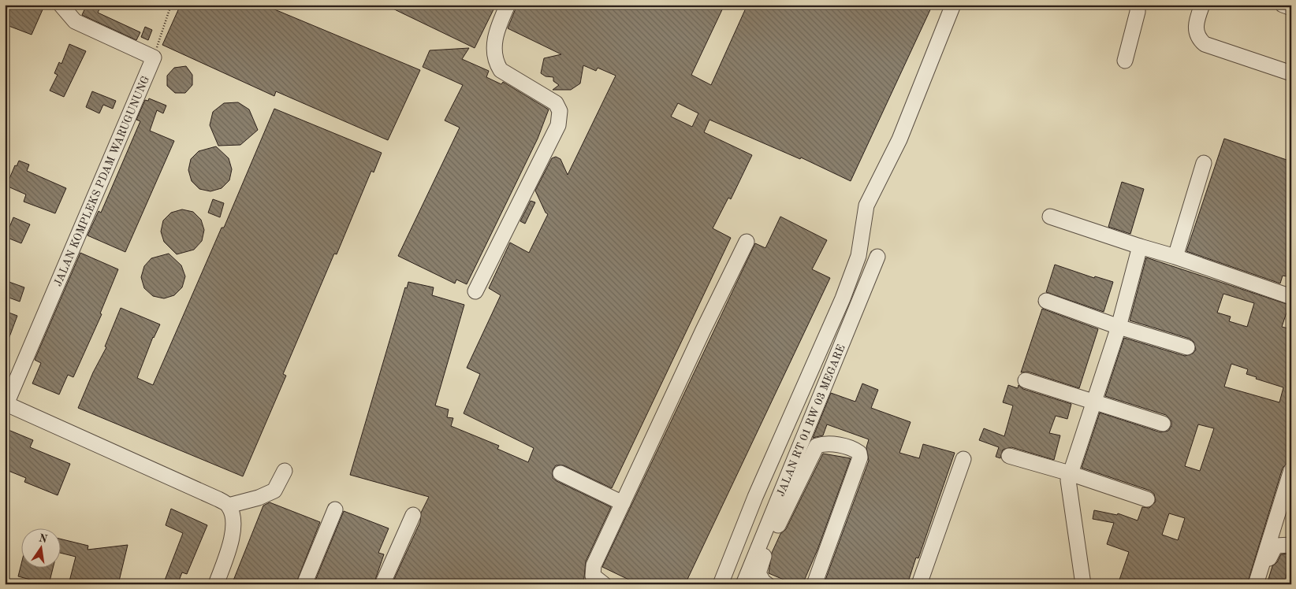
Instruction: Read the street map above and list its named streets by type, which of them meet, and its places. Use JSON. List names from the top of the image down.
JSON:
{
  "streets": {
    "street": ["JALAN KOMPLEKS PDAM WARUGUNUNG", "JALAN RT 01 RW 03 MEGARE"]
  },
  "north": "top"
}
